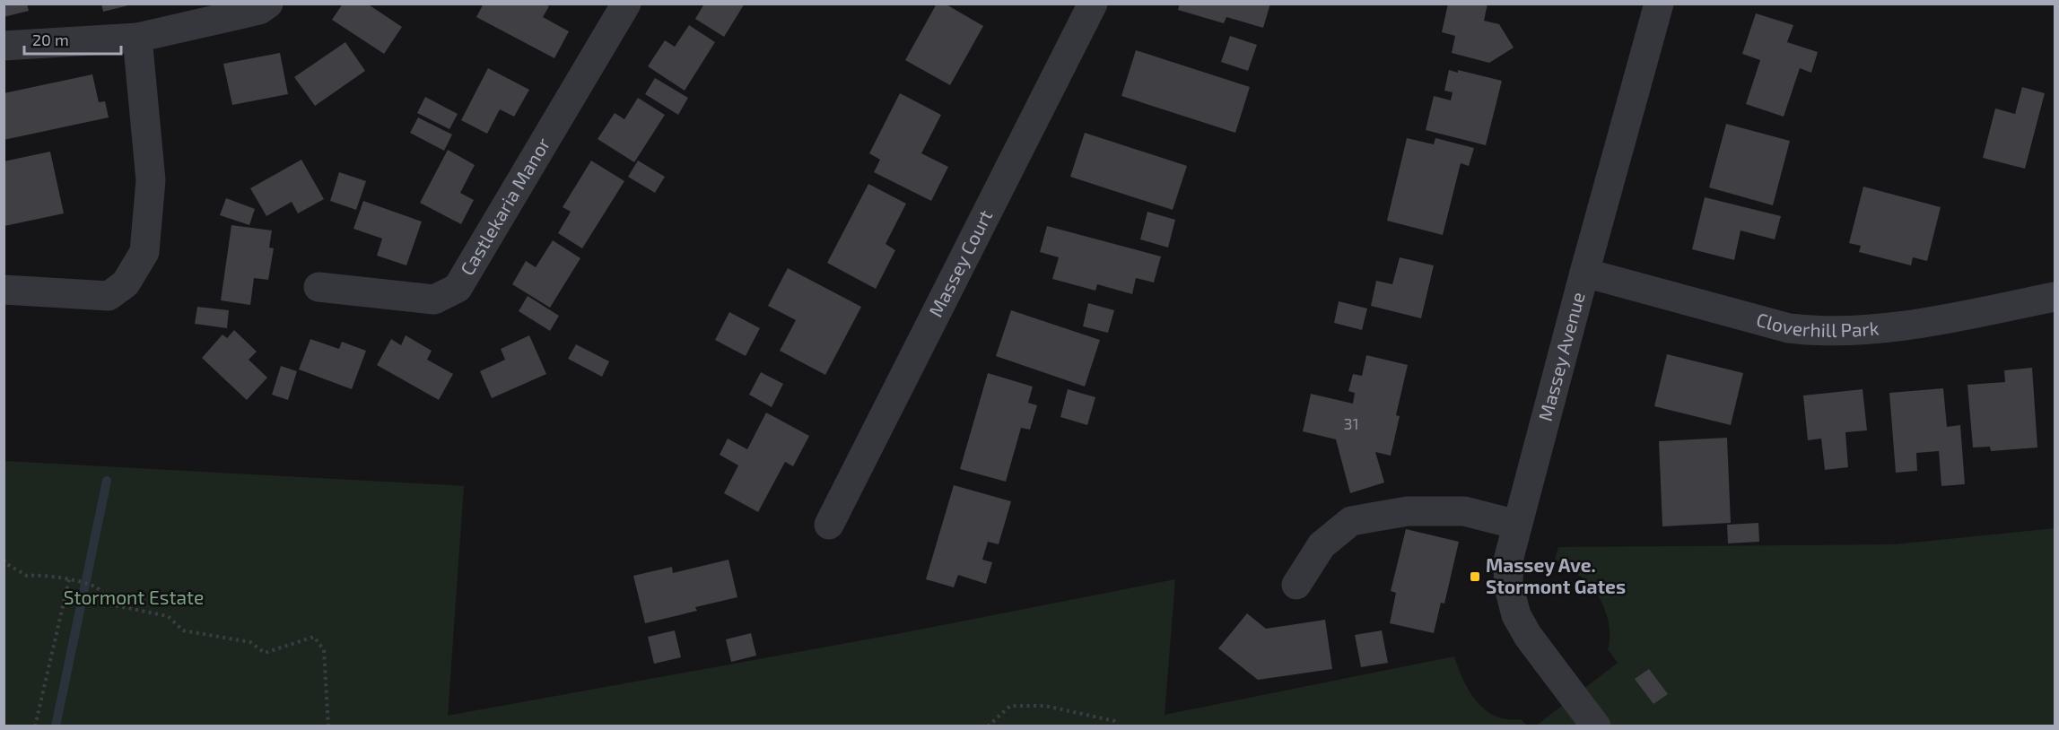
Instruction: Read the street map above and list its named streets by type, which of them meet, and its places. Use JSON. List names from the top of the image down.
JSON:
{
  "streets": {
    "street": [
      "Castlekaria Manor",
      "Massey Court",
      "Cloverhill Park",
      "Massey Avenue"
    ]
  },
  "crossings": [
    ["Cloverhill Park", "Massey Avenue"]
  ],
  "parks": ["Stormont Estate"],
  "places": {
    "transit": ["Massey Ave. Stormont Gates"]
  },
  "house_numbers": ["31"],
  "scale_bar": "20 m"
}
